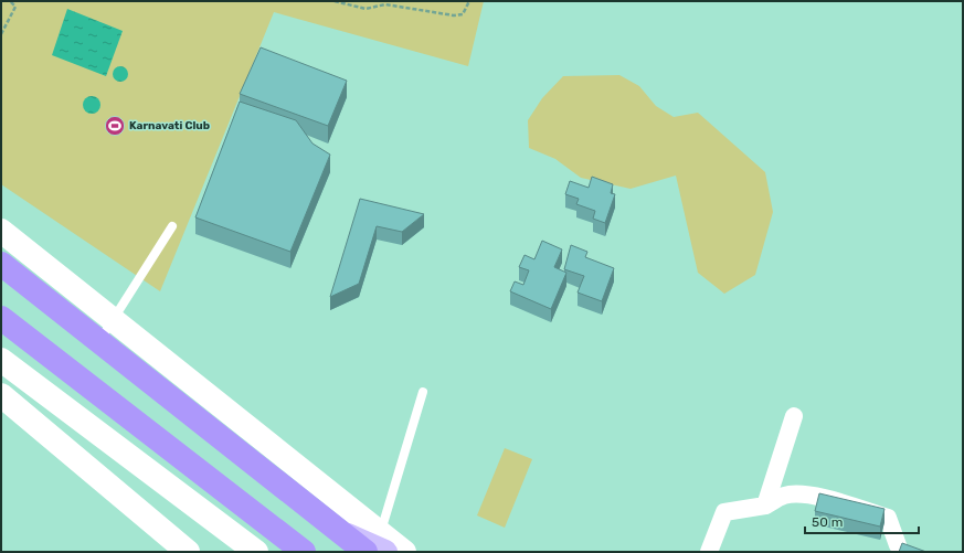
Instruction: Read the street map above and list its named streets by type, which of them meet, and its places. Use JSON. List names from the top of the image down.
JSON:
{
  "places": {
    "sports": ["Karnavati Club"]
  },
  "scale_bar": "50 m"
}
